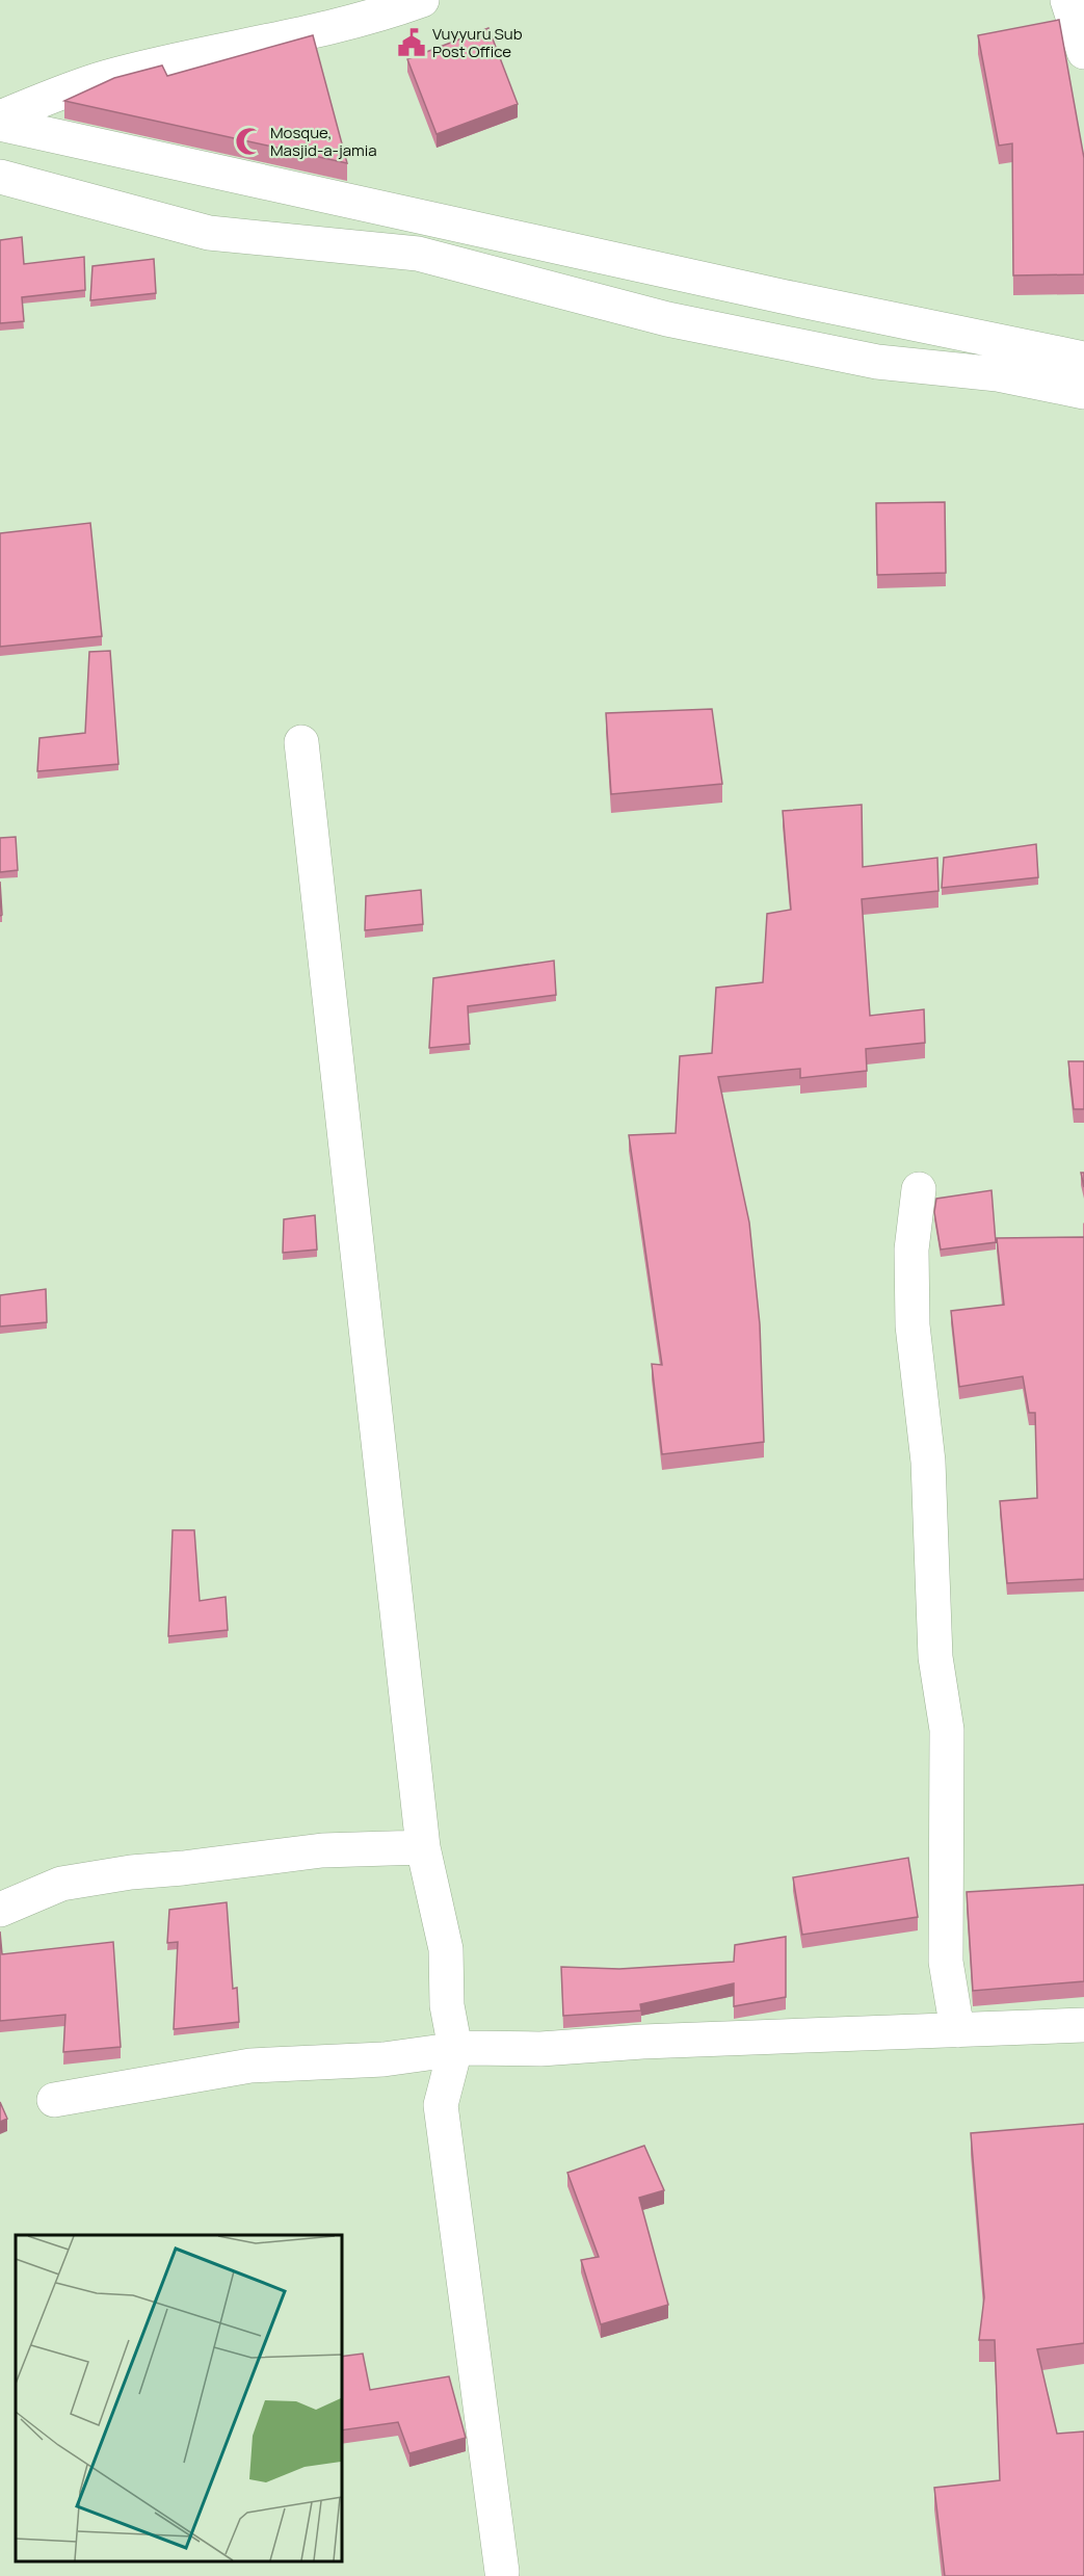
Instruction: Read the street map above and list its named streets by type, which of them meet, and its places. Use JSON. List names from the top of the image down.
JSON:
{
  "places": {
    "public building": ["Vuyyuru Sub Post Office"],
    "mosque": ["Mosque, Masjid-a-jamia"]
  }
}
